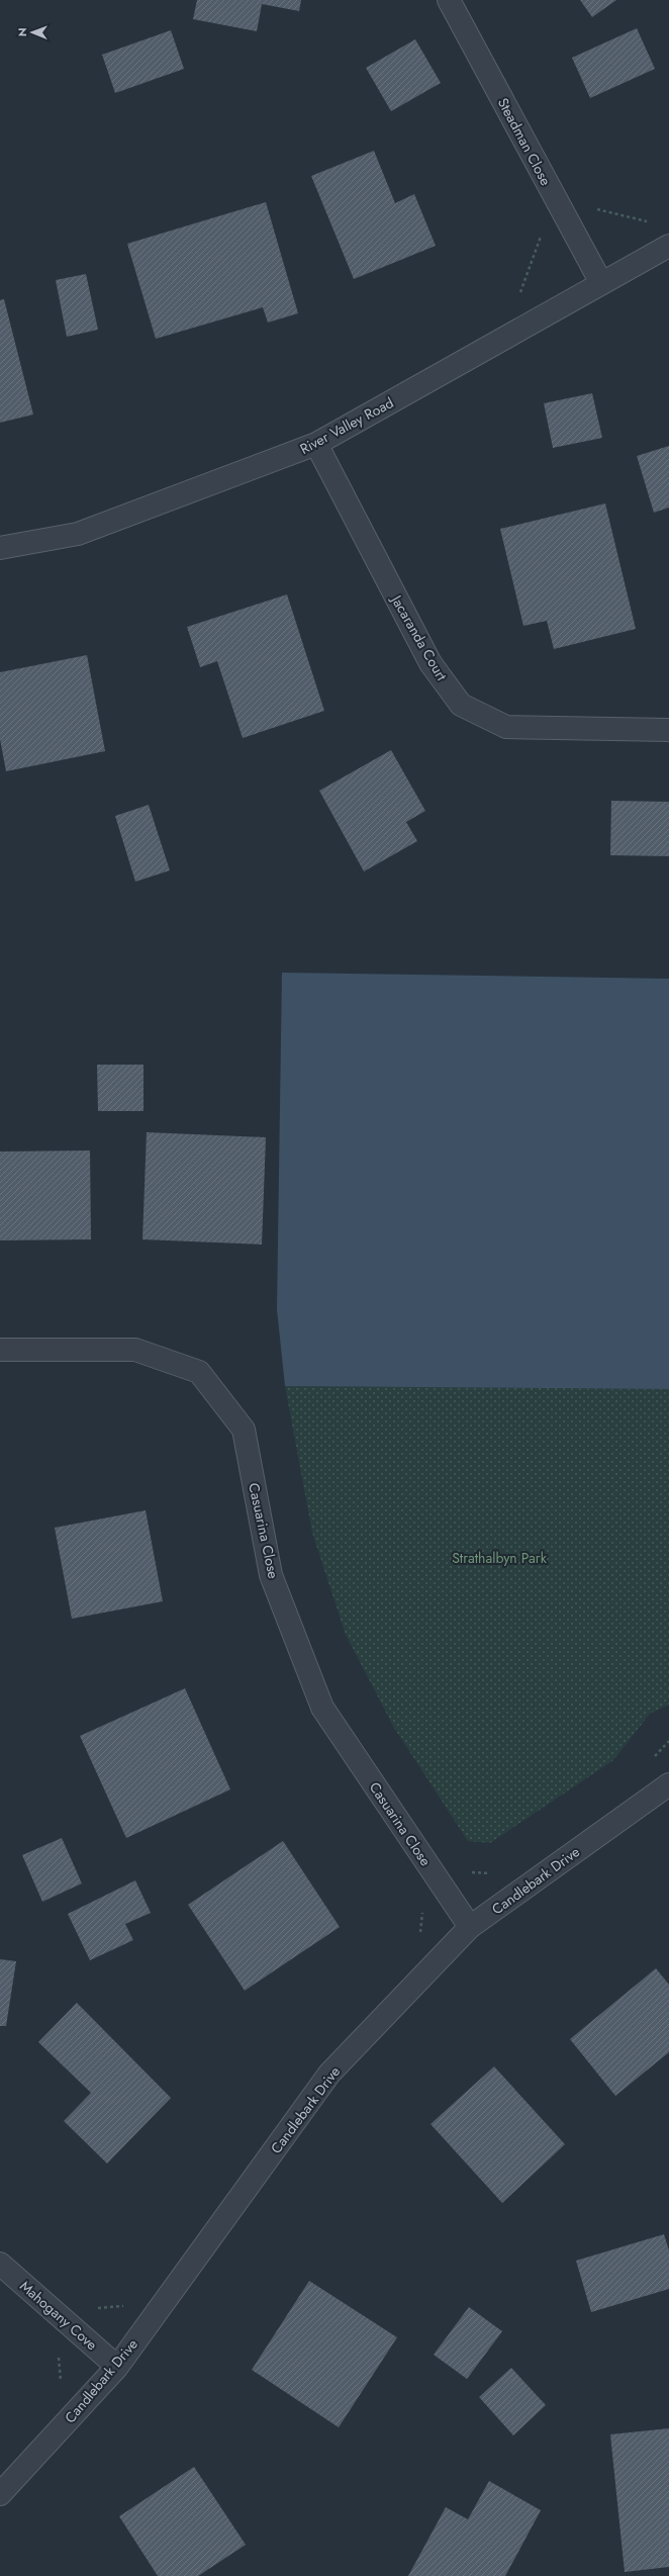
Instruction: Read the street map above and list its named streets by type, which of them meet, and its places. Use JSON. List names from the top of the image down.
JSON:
{
  "streets": {
    "street": [
      "Steadman Close",
      "River Valley Road",
      "Jacaranda Court",
      "Casuarina Close",
      "Candlebark Drive",
      "Mahogany Cove"
    ]
  },
  "crossings": [
    ["Steadman Close", "River Valley Road"],
    ["River Valley Road", "Jacaranda Court"],
    ["Casuarina Close", "Candlebark Drive"],
    ["Candlebark Drive", "Mahogany Cove"]
  ],
  "parks": ["Strathalbyn Park"],
  "north": "left"
}
